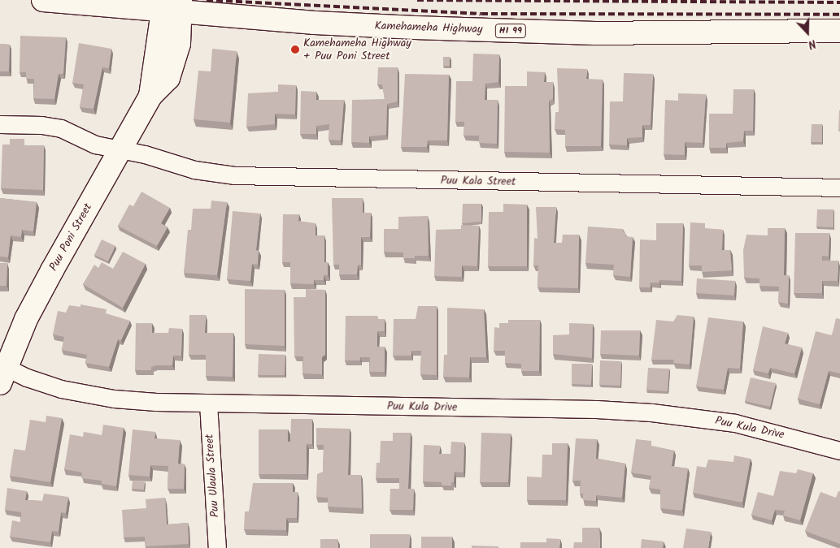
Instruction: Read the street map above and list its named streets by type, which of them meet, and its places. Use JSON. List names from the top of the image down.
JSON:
{
  "streets": {
    "main road": ["Kamehameha Highway", "HI 99", "Puu Poni Street"],
    "street": ["Puu Kala Street", "Puu Kula Drive", "Puu Ulaula Street"]
  },
  "crossings": [
    ["Kamehameha Highway", "Puu Poni Street"],
    ["Puu Kala Street", "Puu Poni Street"],
    ["Puu Poni Street", "Puu Kula Drive"],
    ["Puu Kula Drive", "Puu Ulaula Street"]
  ],
  "places": ["Kamehameha Highway + Puu Poni Street"],
  "north": "bottom"
}
